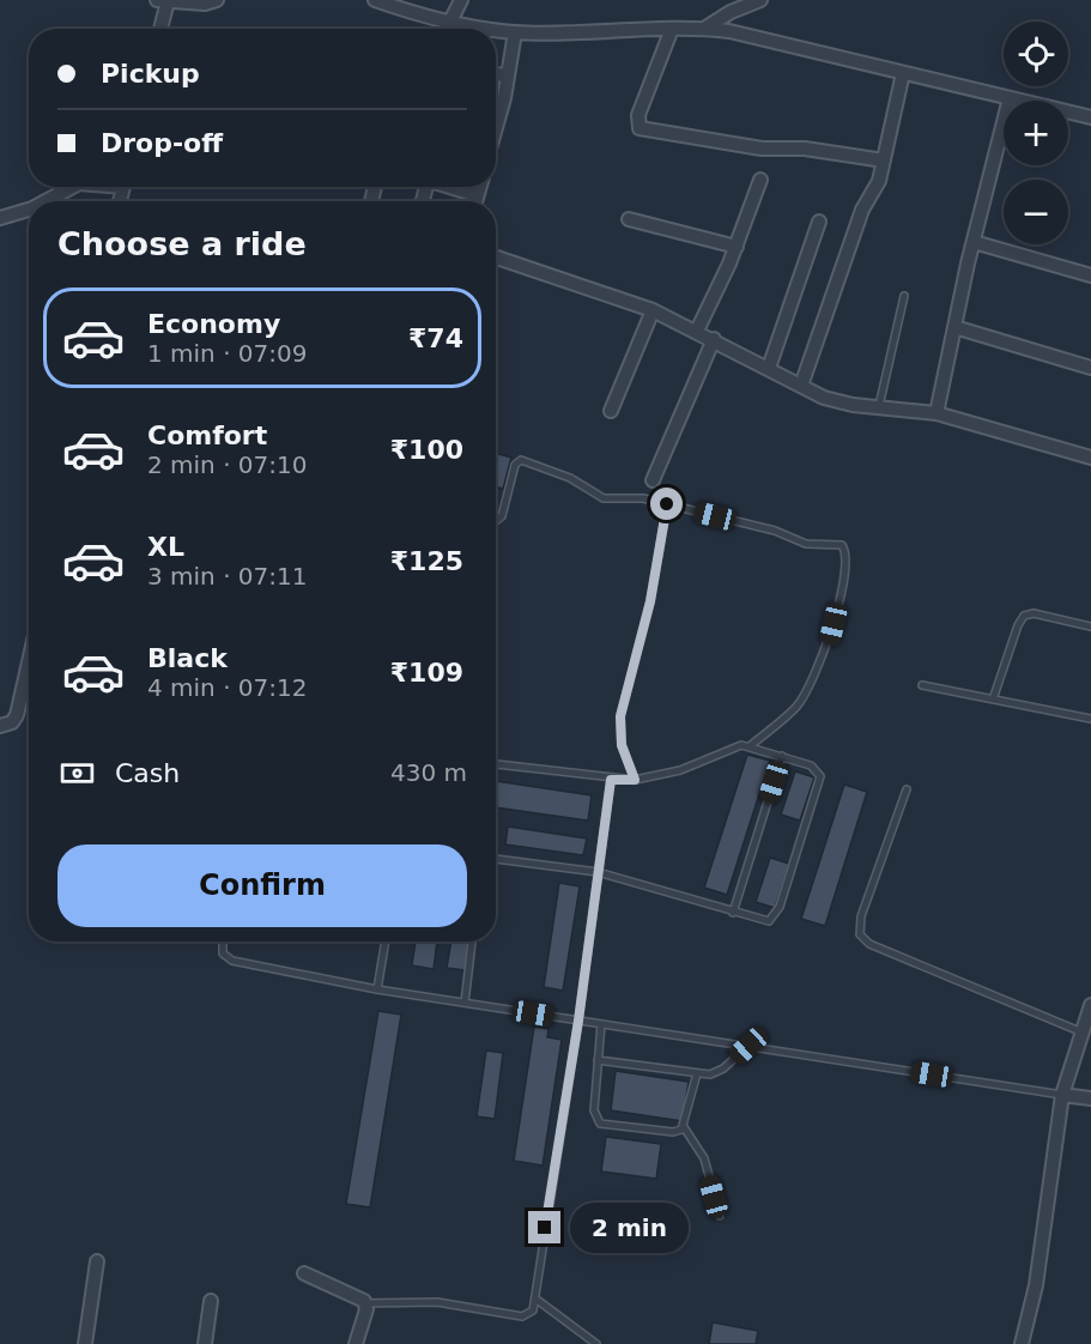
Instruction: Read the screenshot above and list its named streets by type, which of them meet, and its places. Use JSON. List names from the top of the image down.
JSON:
{
  "page": {
    "map_buttons": ["+", "−"],
    "banner": ["Pickup", "Drop-off"],
    "heading": "Choose a ride",
    "list": [
      {
        "name": "Economy",
        "note": "1 min · 07:09",
        "value": "₹74"
      },
      {
        "name": "Comfort",
        "note": "2 min · 07:10",
        "value": "₹100"
      },
      {
        "name": "XL",
        "note": "3 min · 07:11",
        "value": "₹125"
      },
      {
        "name": "Black",
        "note": "4 min · 07:12",
        "value": "₹109"
      }
    ],
    "pay": ["Cash", "430 m"],
    "buttons": "Confirm",
    "bubble": "2 min"
  }
}
